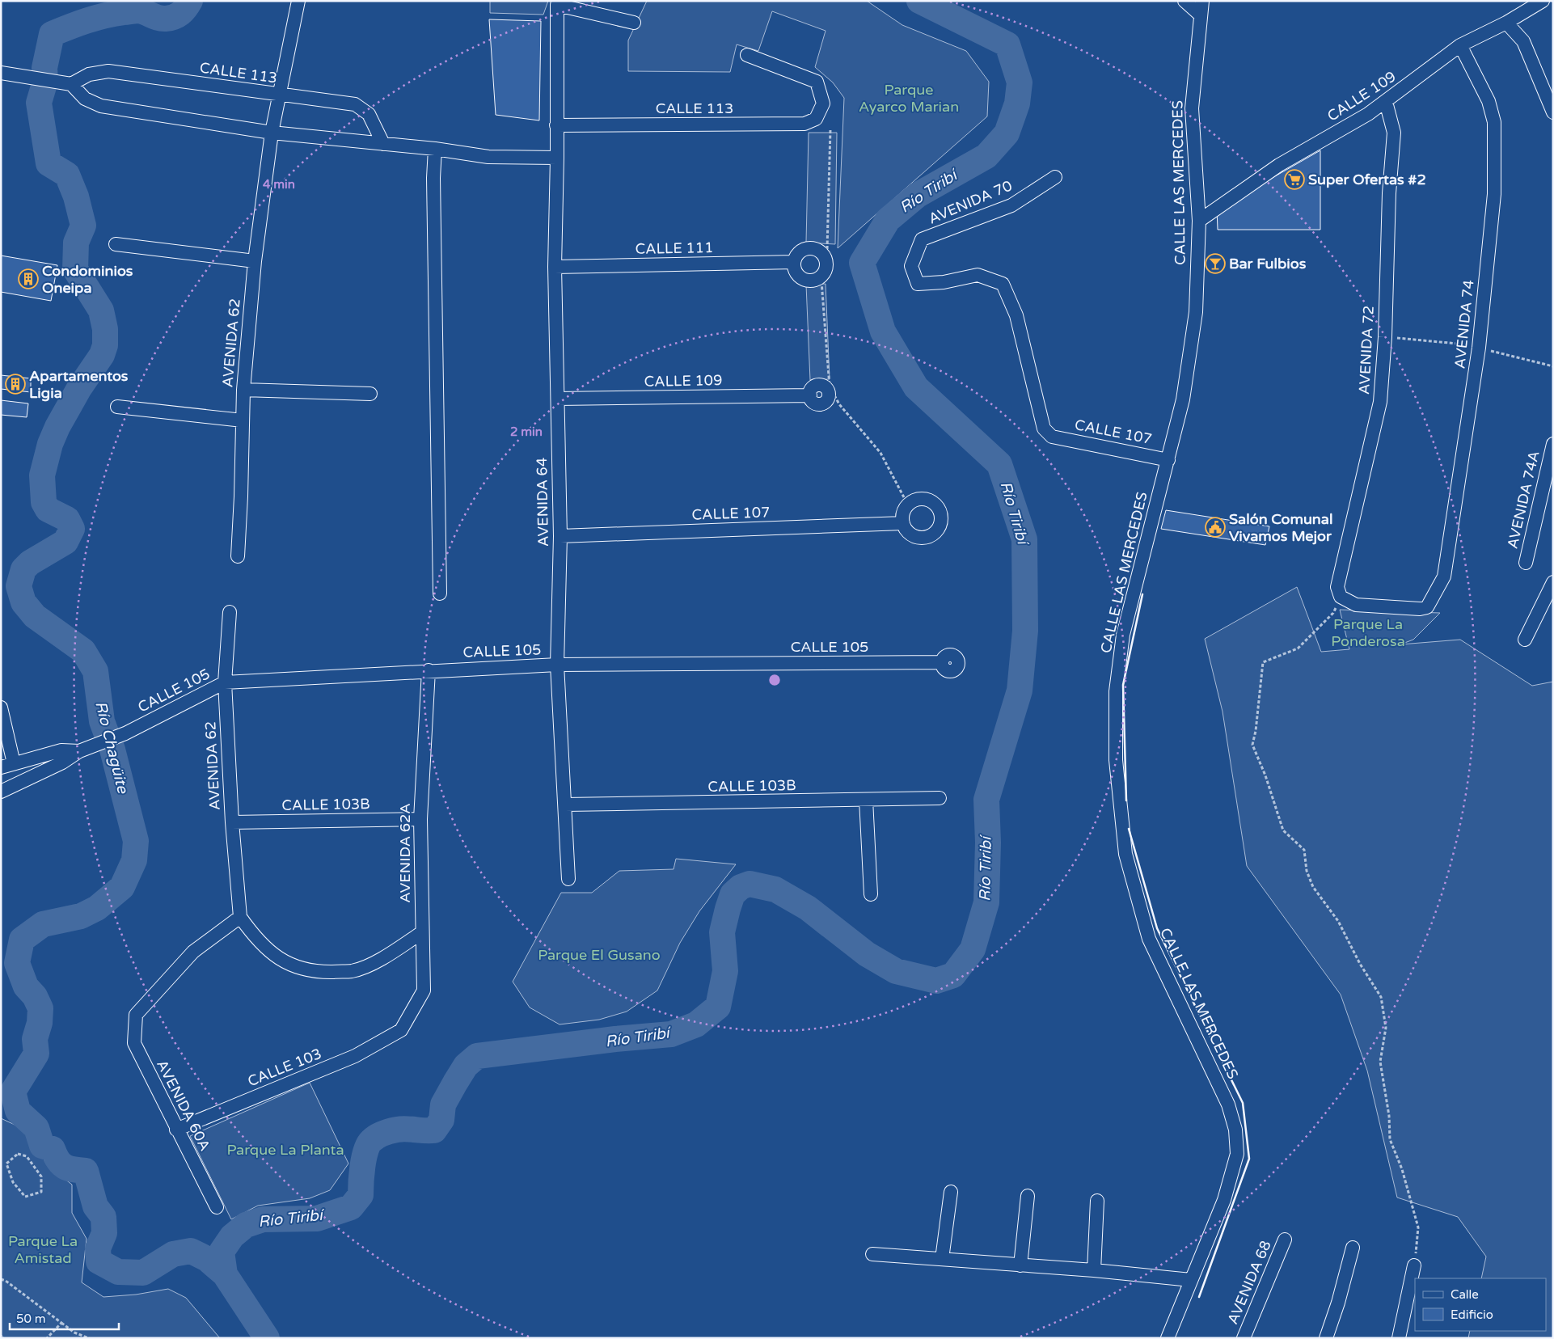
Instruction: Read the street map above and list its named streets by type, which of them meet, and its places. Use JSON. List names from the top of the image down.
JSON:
{
  "streets": {
    "street": [
      "CALLE 113",
      "CALLE 109",
      "CALLE LAS MERCEDES",
      "AVENIDA 70",
      "CALLE 111",
      "AVENIDA 74",
      "AVENIDA 62",
      "AVENIDA 72",
      "CALLE 107",
      "AVENIDA 74A",
      "AVENIDA 64",
      "CALLE 105",
      "CALLE 103B",
      "AVENIDA 62A",
      "CALLE 103",
      "AVENIDA 60A",
      "AVENIDA 68"
    ]
  },
  "crossings": [
    ["CALLE 113", "AVENIDA 62"],
    ["CALLE 113", "AVENIDA 64"],
    ["CALLE 109", "CALLE LAS MERCEDES"],
    ["CALLE 109", "AVENIDA 74"],
    ["CALLE 109", "AVENIDA 72"],
    ["CALLE 109", "AVENIDA 64"],
    ["CALLE LAS MERCEDES", "CALLE 107"],
    ["AVENIDA 70", "CALLE 107"],
    ["CALLE 111", "AVENIDA 64"],
    ["AVENIDA 74", "AVENIDA 72"],
    ["AVENIDA 62", "CALLE 105"],
    ["AVENIDA 62", "CALLE 103B"],
    ["AVENIDA 62", "AVENIDA 60A"],
    ["CALLE 107", "AVENIDA 64"],
    ["AVENIDA 64", "CALLE 105"],
    ["AVENIDA 64", "CALLE 103B"],
    ["CALLE 105", "AVENIDA 62A"],
    ["CALLE 103B", "AVENIDA 62A"],
    ["AVENIDA 62A", "CALLE 103"],
    ["CALLE 103", "AVENIDA 60A"]
  ],
  "water": ["Río Tiribí", "Río Chagüite"],
  "parks": [
    "Parque Ayarco Marian",
    "Parque La Ponderosa",
    "Parque El Gusano",
    "Parque La Planta",
    "Parque La Amistad"
  ],
  "places": {
    "supermarket": ["Super Ofertas #2"],
    "bar": ["Bar Fulbios"],
    "building": ["Condominios Oneipa", "Apartamentos Ligia"],
    "public building": ["Salón Comunal Vivamos Mejor"]
  },
  "legend": ["Calle", "Edificio"],
  "scale_bar": "50 m",
  "rings": ["4 min", "2 min"]
}
